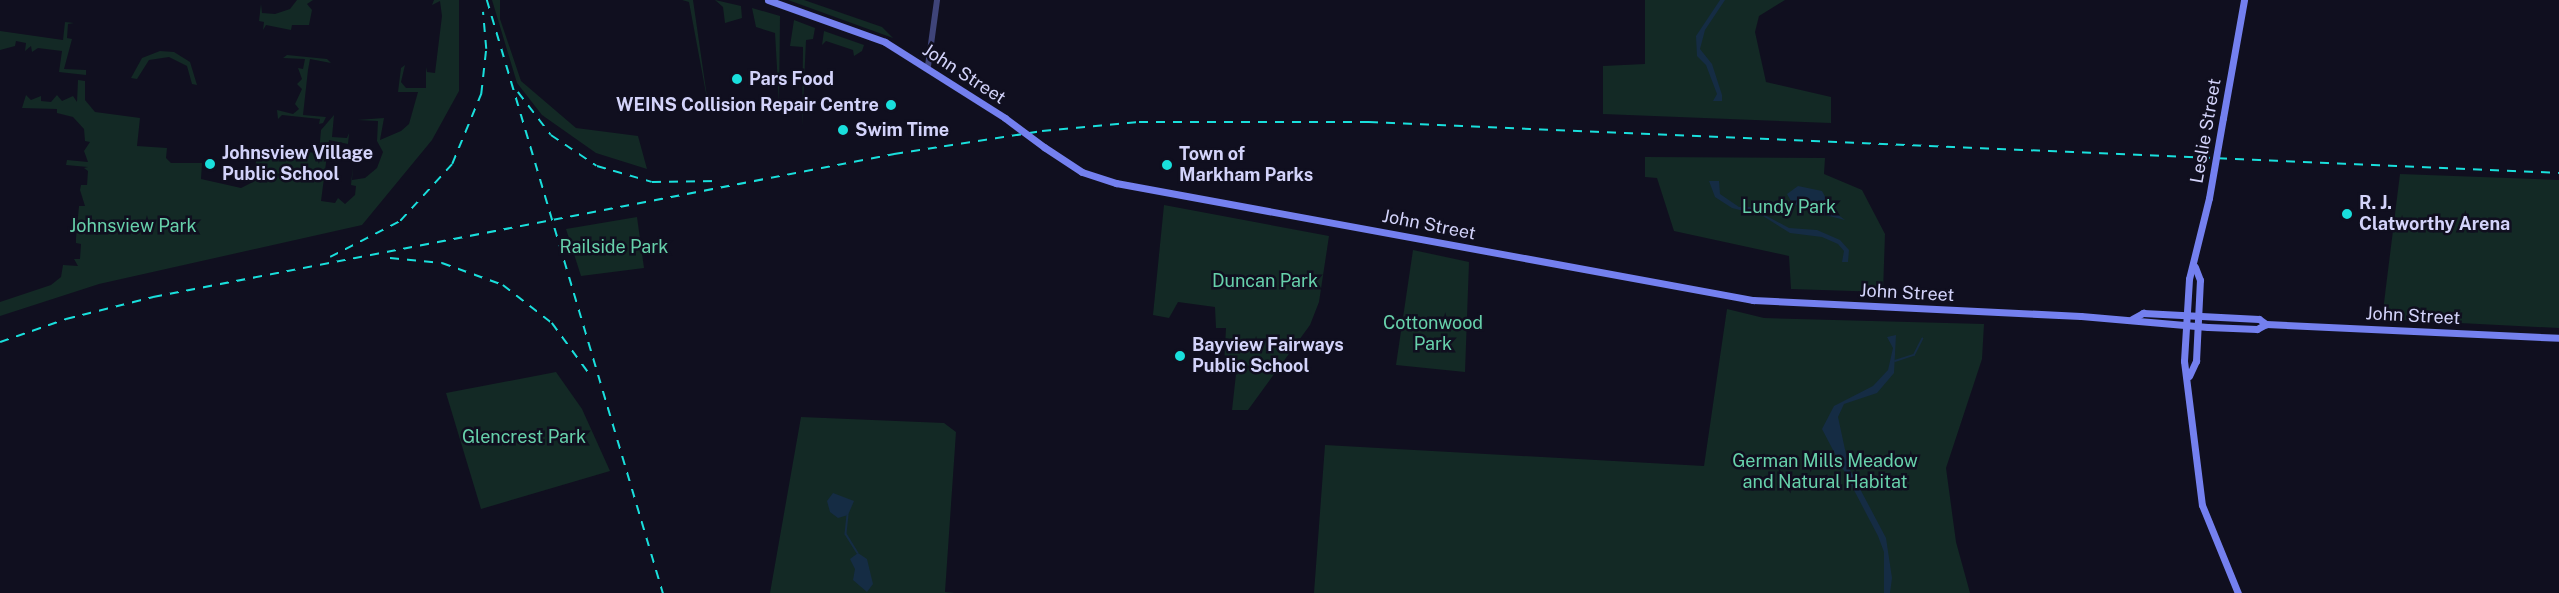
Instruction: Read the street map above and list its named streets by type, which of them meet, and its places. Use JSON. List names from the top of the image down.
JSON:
{
  "streets": {
    "main road": ["John Street", "Leslie Street"]
  },
  "crossings": [
    ["John Street", "Leslie Street"]
  ],
  "parks": [
    "Lundy Park",
    "Johnsview Park",
    "Railside Park",
    "Duncan Park",
    "Cottonwood Park",
    "Glencrest Park",
    "German Mills Meadow and Natural Habitat"
  ],
  "places": [
    "Pars Food",
    "WEINS Collision Repair Centre",
    "Swim Time",
    "Johnsview Village Public School",
    "Town of Markham Parks",
    "R. J. Clatworthy Arena",
    "Bayview Fairways Public School"
  ]
}
